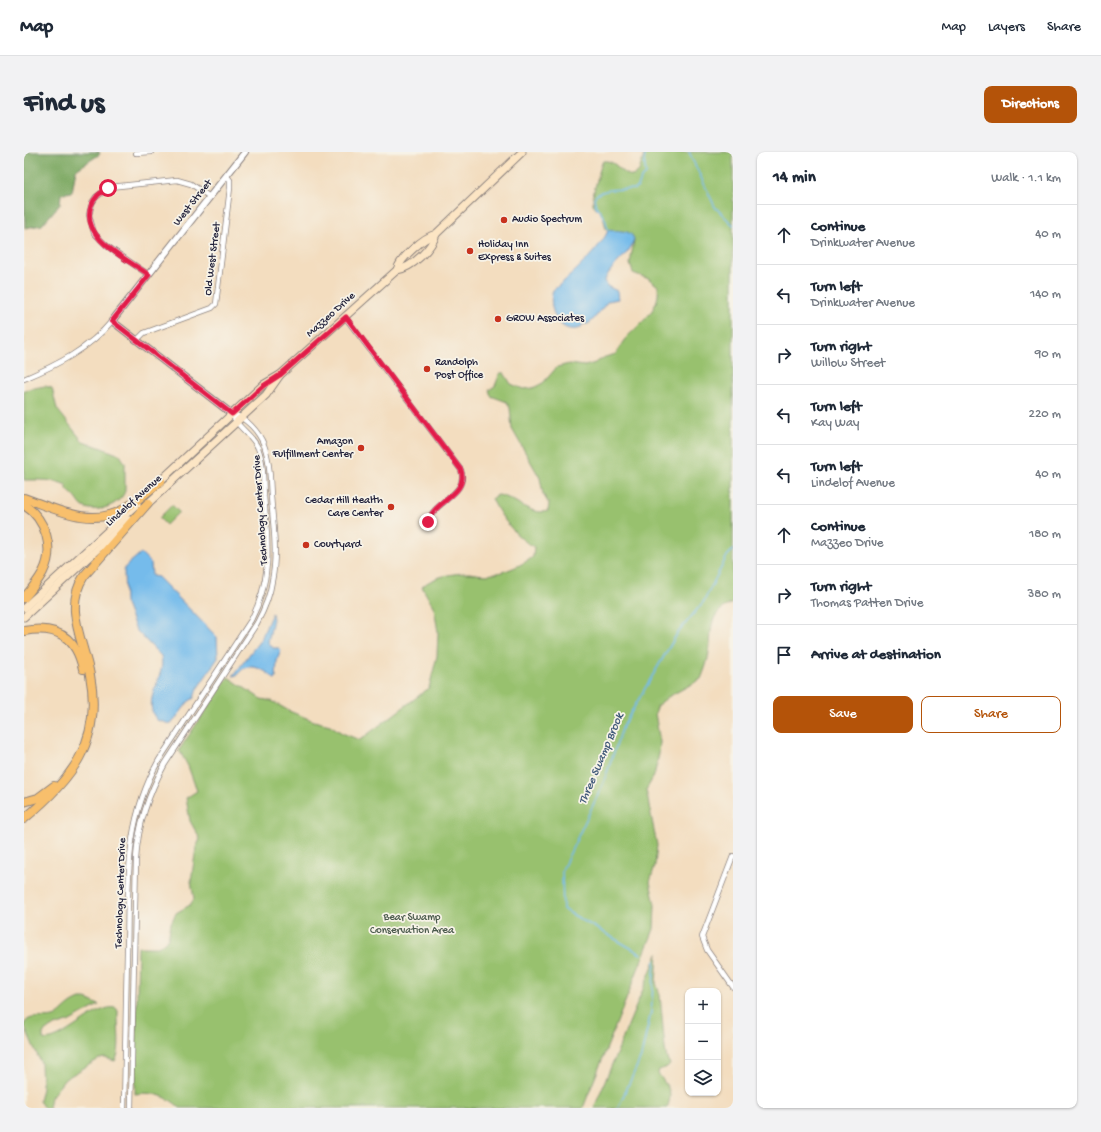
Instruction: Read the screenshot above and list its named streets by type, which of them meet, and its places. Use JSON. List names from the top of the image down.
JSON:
{
  "streets": {
    "main road": ["Mazzeo Drive", "Lindelof Avenue"],
    "street": ["West Street", "Old West Street", "Technology Center Drive"]
  },
  "crossings": [
    ["West Street", "Old West Street"],
    ["Mazzeo Drive", "Lindelof Avenue"],
    ["Lindelof Avenue", "Technology Center Drive"]
  ],
  "water": ["Three Swamp Brook"],
  "parks": ["Bear Swamp Conservation Area"],
  "places": [
    "Audio Spectrum",
    "Holiday Inn Express & Suites",
    "GROW Associates",
    "Randolph Post Office",
    "Amazon Fulfillment Center",
    "Cedar Hill Health Care Center",
    "Courtyard"
  ],
  "page": {
    "header": "Map",
    "nav": ["Map", "Layers", "Share"],
    "buttons": [
      "Directions",
      ["Save", "Share"]
    ],
    "title": "Find us",
    "heading": ["14 min", "Walk · 1.1 km"],
    "list": [
      ["Continue", "Drinkwater Avenue", "40 m"],
      ["Turn left", "Drinkwater Avenue", "140 m"],
      ["Turn right", "Willow Street", "90 m"],
      ["Turn left", "Kay Way", "220 m"],
      ["Turn left", "Lindelof Avenue", "40 m"],
      ["Continue", "Mazzeo Drive", "180 m"],
      ["Turn right", "Thomas Patten Drive", "380 m"],
      "Arrive at destination"
    ],
    "map_buttons": ["+", "−"]
  }
}
